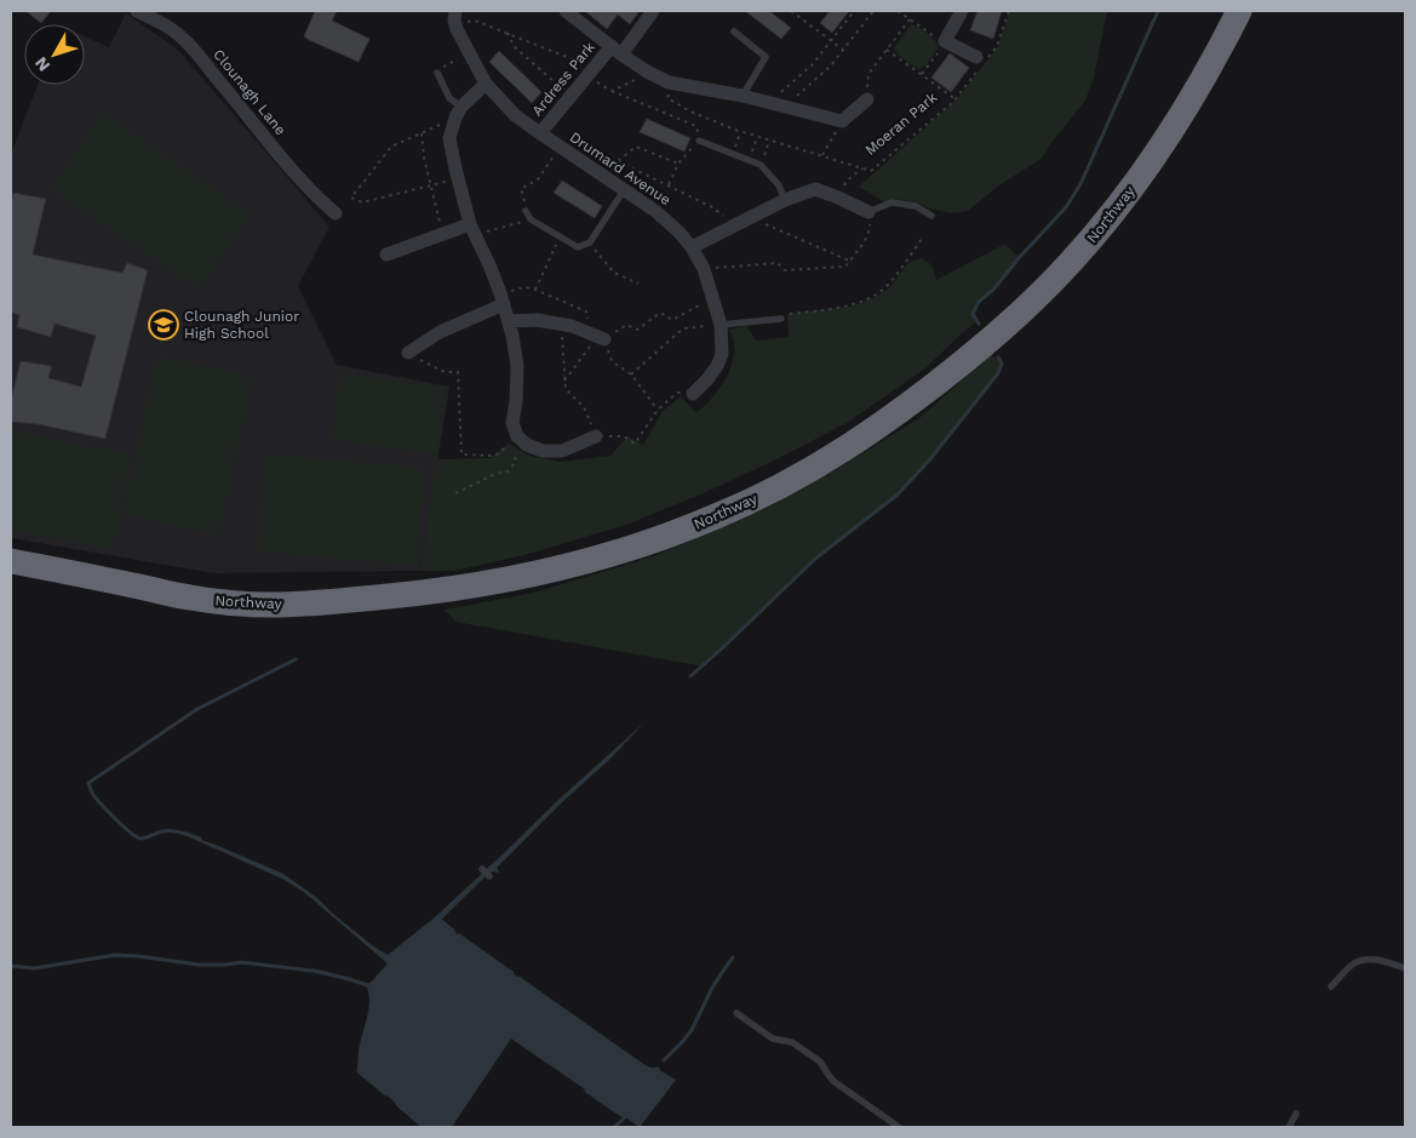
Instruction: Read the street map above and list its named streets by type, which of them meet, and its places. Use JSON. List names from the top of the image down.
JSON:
{
  "streets": {
    "highway": ["Northway"],
    "street": ["Ardress Park", "Clounagh Lane", "Drumard Avenue"],
    "path": ["Moeran Park"]
  },
  "crossings": [
    ["Ardress Park", "Drumard Avenue"]
  ],
  "places": {
    "school or university": ["Clounagh Junior High School"]
  },
  "north": "bottom left"
}
